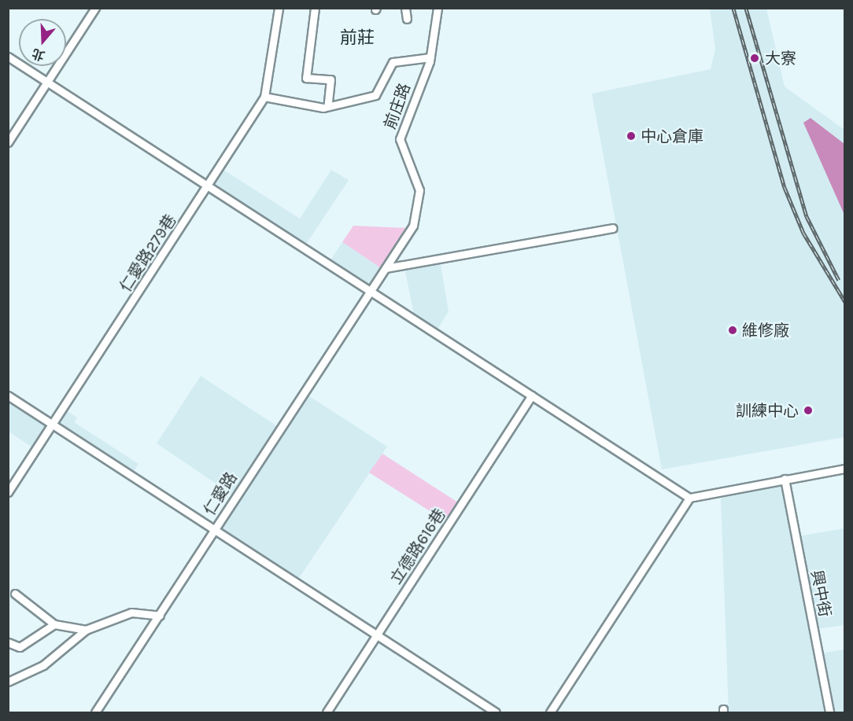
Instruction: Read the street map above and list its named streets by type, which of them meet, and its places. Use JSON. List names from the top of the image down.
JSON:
{
  "streets": {
    "street": [
      "前庄路",
      "仁愛路279巷",
      "仁愛路",
      "立德路616巷",
      "興中街"
    ]
  },
  "crossings": [
    ["前庄路", "仁愛路279巷"],
    ["前庄路", "仁愛路"]
  ],
  "districts": ["前莊"],
  "places": [
    "大寮",
    "中心倉庫",
    "維修廠",
    "訓練中心"
  ],
  "north": "bottom"
}
